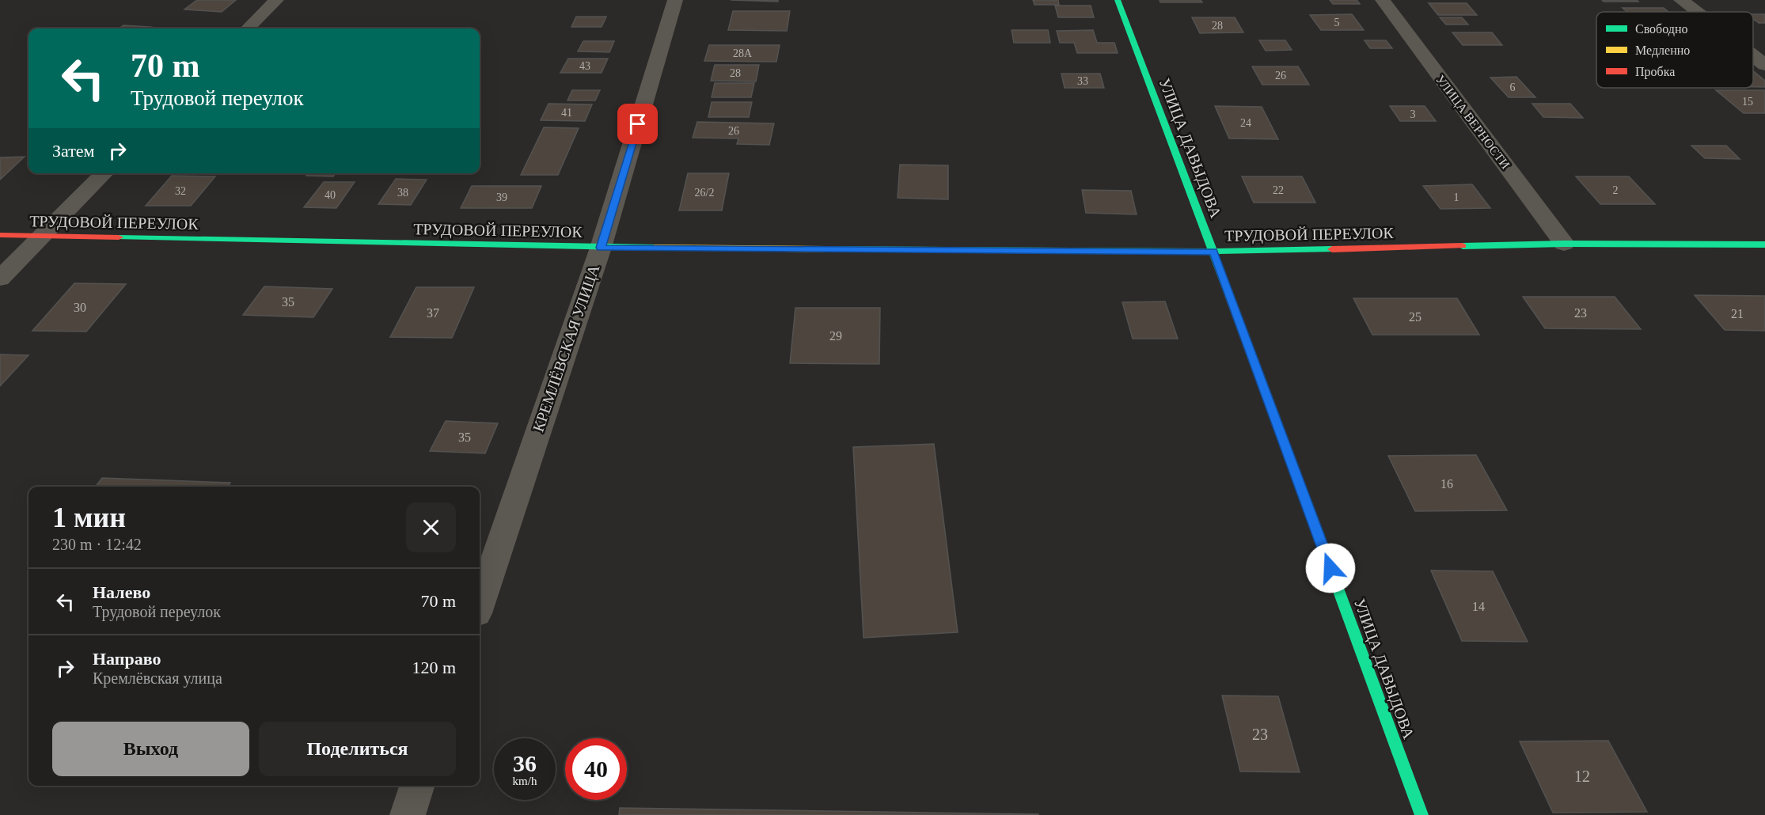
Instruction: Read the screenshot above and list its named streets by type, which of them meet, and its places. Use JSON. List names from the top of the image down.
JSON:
{
  "streets": {
    "street": [
      "УЛИЦА ВЕРНОСТИ",
      "УЛИЦА ДАВЫДОВА",
      "ТРУДОВОЙ ПЕРЕУЛОК",
      "КРЕМЛЁВСКАЯ УЛИЦА"
    ]
  },
  "crossings": [
    ["УЛИЦА ВЕРНОСТИ", "ТРУДОВОЙ ПЕРЕУЛОК"],
    ["УЛИЦА ДАВЫДОВА", "ТРУДОВОЙ ПЕРЕУЛОК"],
    ["ТРУДОВОЙ ПЕРЕУЛОК", "КРЕМЛЁВСКАЯ УЛИЦА"]
  ],
  "house_numbers": [
    "5",
    "28",
    "28А",
    "43",
    "28",
    "26",
    "33",
    "6",
    "15",
    "41",
    "3",
    "24",
    "26",
    "22",
    "2",
    "32",
    "38",
    "26/2",
    "40",
    "39",
    "1",
    "35",
    "30",
    "37",
    "23",
    "21",
    "25",
    "29",
    "35",
    "16",
    "14",
    "23",
    "12"
  ],
  "legend": ["Свободно", "Медленно", "Пробка"],
  "page": {
    "turn": ["70 m", "Трудовой переулок"],
    "then": "Затем",
    "heading": ["1 мин", "230 m · 12:42"],
    "list": [
      {
        "name": "Налево",
        "note": "Трудовой переулок",
        "value": "70 m"
      },
      {
        "name": "Направо",
        "note": "Кремлёвская улица",
        "value": "120 m"
      }
    ],
    "buttons": ["Выход", "Поделиться"],
    "speed": "36 km/h",
    "limit": "40"
  }
}
